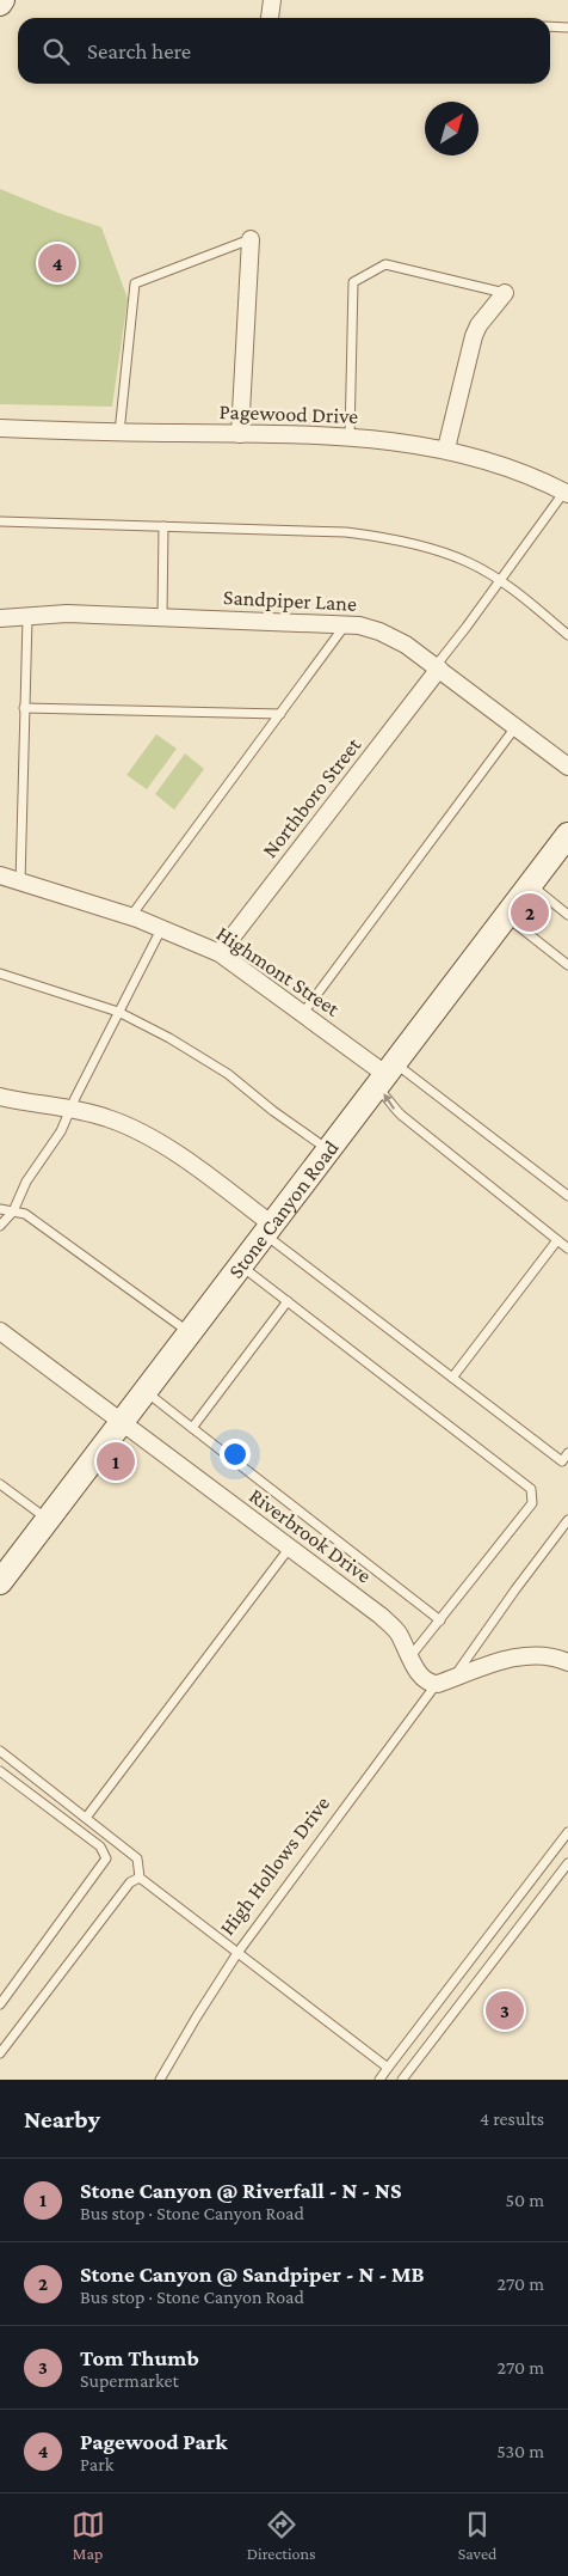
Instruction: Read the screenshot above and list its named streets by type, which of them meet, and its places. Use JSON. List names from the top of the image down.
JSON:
{
  "streets": {
    "street": [
      "Pagewood Drive",
      "Sandpiper Lane",
      "Northboro Street",
      "Highmont Street",
      "Stone Canyon Road",
      "Riverbrook Drive"
    ],
    "lane": ["High Hollows Drive"]
  },
  "crossings": [
    ["Sandpiper Lane", "Northboro Street"],
    ["Northboro Street", "Highmont Street"],
    ["Highmont Street", "Stone Canyon Road"],
    ["Stone Canyon Road", "Riverbrook Drive"]
  ],
  "north": "top right",
  "page": {
    "search": "Search here",
    "pins": [
      "4",
      "2",
      "1",
      "3"
    ],
    "heading": ["Nearby", "4 results"],
    "list": [
      {
        "mark": "1",
        "name": "Stone Canyon @ Riverfall - N - NS",
        "note": "Bus stop · Stone Canyon Road",
        "value": "50 m"
      },
      {
        "mark": "2",
        "name": "Stone Canyon @ Sandpiper - N - MB",
        "note": "Bus stop · Stone Canyon Road",
        "value": "270 m"
      },
      {
        "mark": "3",
        "name": "Tom Thumb",
        "note": "Supermarket",
        "value": "270 m"
      },
      {
        "mark": "4",
        "name": "Pagewood Park",
        "note": "Park",
        "value": "530 m"
      }
    ],
    "nav": ["Map", "Directions", "Saved"]
  }
}
